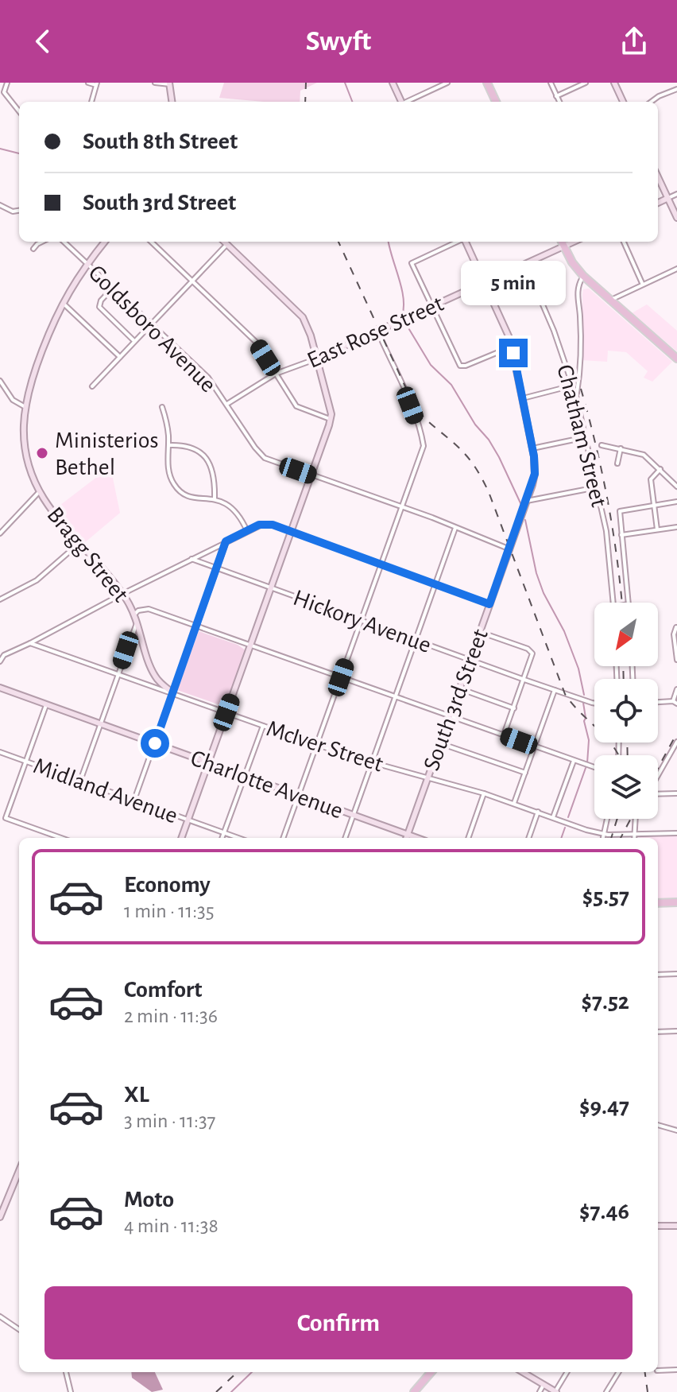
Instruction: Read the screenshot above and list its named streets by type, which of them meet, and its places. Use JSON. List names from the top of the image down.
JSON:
{
  "streets": {
    "street": [
      "Goldsboro Avenue",
      "East Rose Street",
      "Chatham Street",
      "Bragg Street",
      "Hickory Avenue",
      "South 3rd Street",
      "McIver Street",
      "Charlotte Avenue",
      "Midland Avenue"
    ]
  },
  "crossings": [
    ["Goldsboro Avenue", "East Rose Street"],
    ["Goldsboro Avenue", "Bragg Street"],
    ["Goldsboro Avenue", "South 3rd Street"],
    ["East Rose Street", "Chatham Street"],
    ["East Rose Street", "South 3rd Street"],
    ["Bragg Street", "McIver Street"],
    ["Hickory Avenue", "South 3rd Street"],
    ["South 3rd Street", "McIver Street"],
    ["South 3rd Street", "Charlotte Avenue"]
  ],
  "places": ["Ministerios Bethel"],
  "north": "bottom left",
  "page": {
    "header": "Swyft",
    "banner": ["South 8th Street", "South 3rd Street"],
    "bubble": "5 min",
    "list": [
      {
        "name": "Economy",
        "note": "1 min · 11:35",
        "value": "$5.57"
      },
      {
        "name": "Comfort",
        "note": "2 min · 11:36",
        "value": "$7.52"
      },
      {
        "name": "XL",
        "note": "3 min · 11:37",
        "value": "$9.47"
      },
      {
        "name": "Moto",
        "note": "4 min · 11:38",
        "value": "$7.46"
      }
    ],
    "buttons": "Confirm"
  }
}
